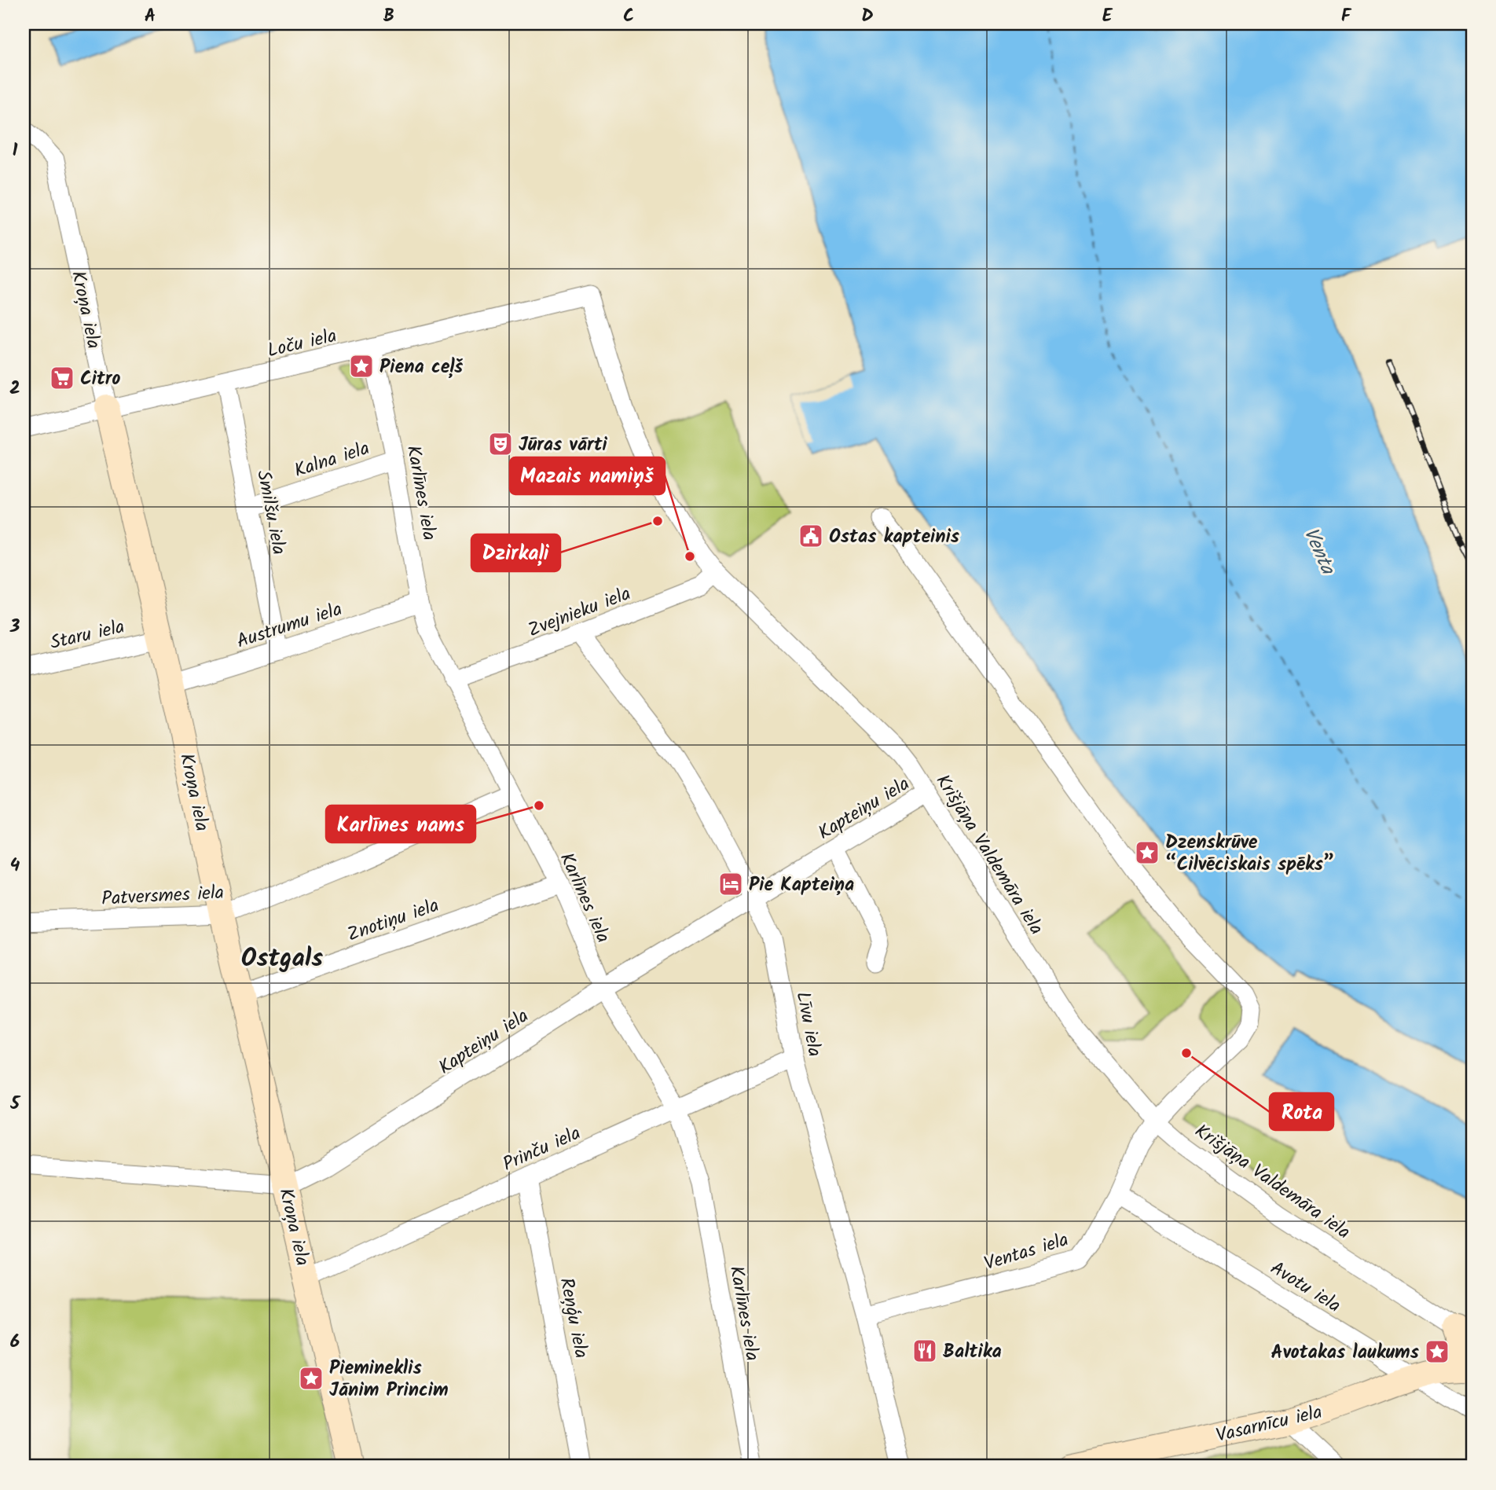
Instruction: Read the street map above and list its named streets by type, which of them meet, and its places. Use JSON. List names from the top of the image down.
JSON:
{
  "streets": {
    "street": [
      "Kroņa iela",
      "Loču iela",
      "Kalna iela",
      "Karlīnes iela",
      "Smilšu iela",
      "Zvejnieku iela",
      "Austrumu iela",
      "Staru iela",
      "Kapteiņu iela",
      "Krišjāņa Valdemāra iela",
      "Patversmes iela",
      "Znotiņu iela",
      "Līvu iela",
      "Prinču iela",
      "Ventas iela",
      "Avotu iela",
      "Reņģu iela",
      "Vasarnīcu iela"
    ]
  },
  "crossings": [
    ["Kroņa iela", "Loču iela"],
    ["Kroņa iela", "Austrumu iela"],
    ["Kroņa iela", "Staru iela"],
    ["Kroņa iela", "Kapteiņu iela"],
    ["Kroņa iela", "Patversmes iela"],
    ["Kroņa iela", "Znotiņu iela"],
    ["Kroņa iela", "Prinču iela"],
    ["Loču iela", "Karlīnes iela"],
    ["Loču iela", "Smilšu iela"],
    ["Loču iela", "Krišjāņa Valdemāra iela"],
    ["Kalna iela", "Karlīnes iela"],
    ["Kalna iela", "Smilšu iela"],
    ["Karlīnes iela", "Zvejnieku iela"],
    ["Karlīnes iela", "Austrumu iela"],
    ["Karlīnes iela", "Kapteiņu iela"],
    ["Karlīnes iela", "Patversmes iela"],
    ["Karlīnes iela", "Znotiņu iela"],
    ["Karlīnes iela", "Prinču iela"],
    ["Smilšu iela", "Austrumu iela"],
    ["Zvejnieku iela", "Krišjāņa Valdemāra iela"],
    ["Zvejnieku iela", "Līvu iela"],
    ["Kapteiņu iela", "Krišjāņa Valdemāra iela"],
    ["Kapteiņu iela", "Līvu iela"],
    ["Krišjāņa Valdemāra iela", "Ventas iela"],
    ["Līvu iela", "Prinču iela"],
    ["Līvu iela", "Ventas iela"],
    ["Prinču iela", "Reņģu iela"],
    ["Ventas iela", "Avotu iela"],
    ["Avotu iela", "Vasarnīcu iela"]
  ],
  "districts": ["Ostgals"],
  "water": ["Venta"],
  "places": {
    "place": [
      "Piena ceļš",
      "Dzenskrūve “Cilvēciskais spēks”",
      "Avotakas laukums",
      "Piemineklis Jānim Princim"
    ],
    "supermarket": ["Citro"],
    "theatre": ["Jūras vārti"],
    "other": [
      "Dzirkaļi",
      "Mazais namiņš",
      "Karlīnes nams",
      "Rota"
    ],
    "public building": ["Ostas kapteinis"],
    "hotel": ["Pie Kapteiņa"],
    "restaurant": ["Baltika"]
  },
  "grid": {
    "columns": [
      "A",
      "B",
      "C",
      "D",
      "E",
      "F"
    ],
    "rows": [
      "1",
      "2",
      "3",
      "4",
      "5",
      "6"
    ]
  }
}
